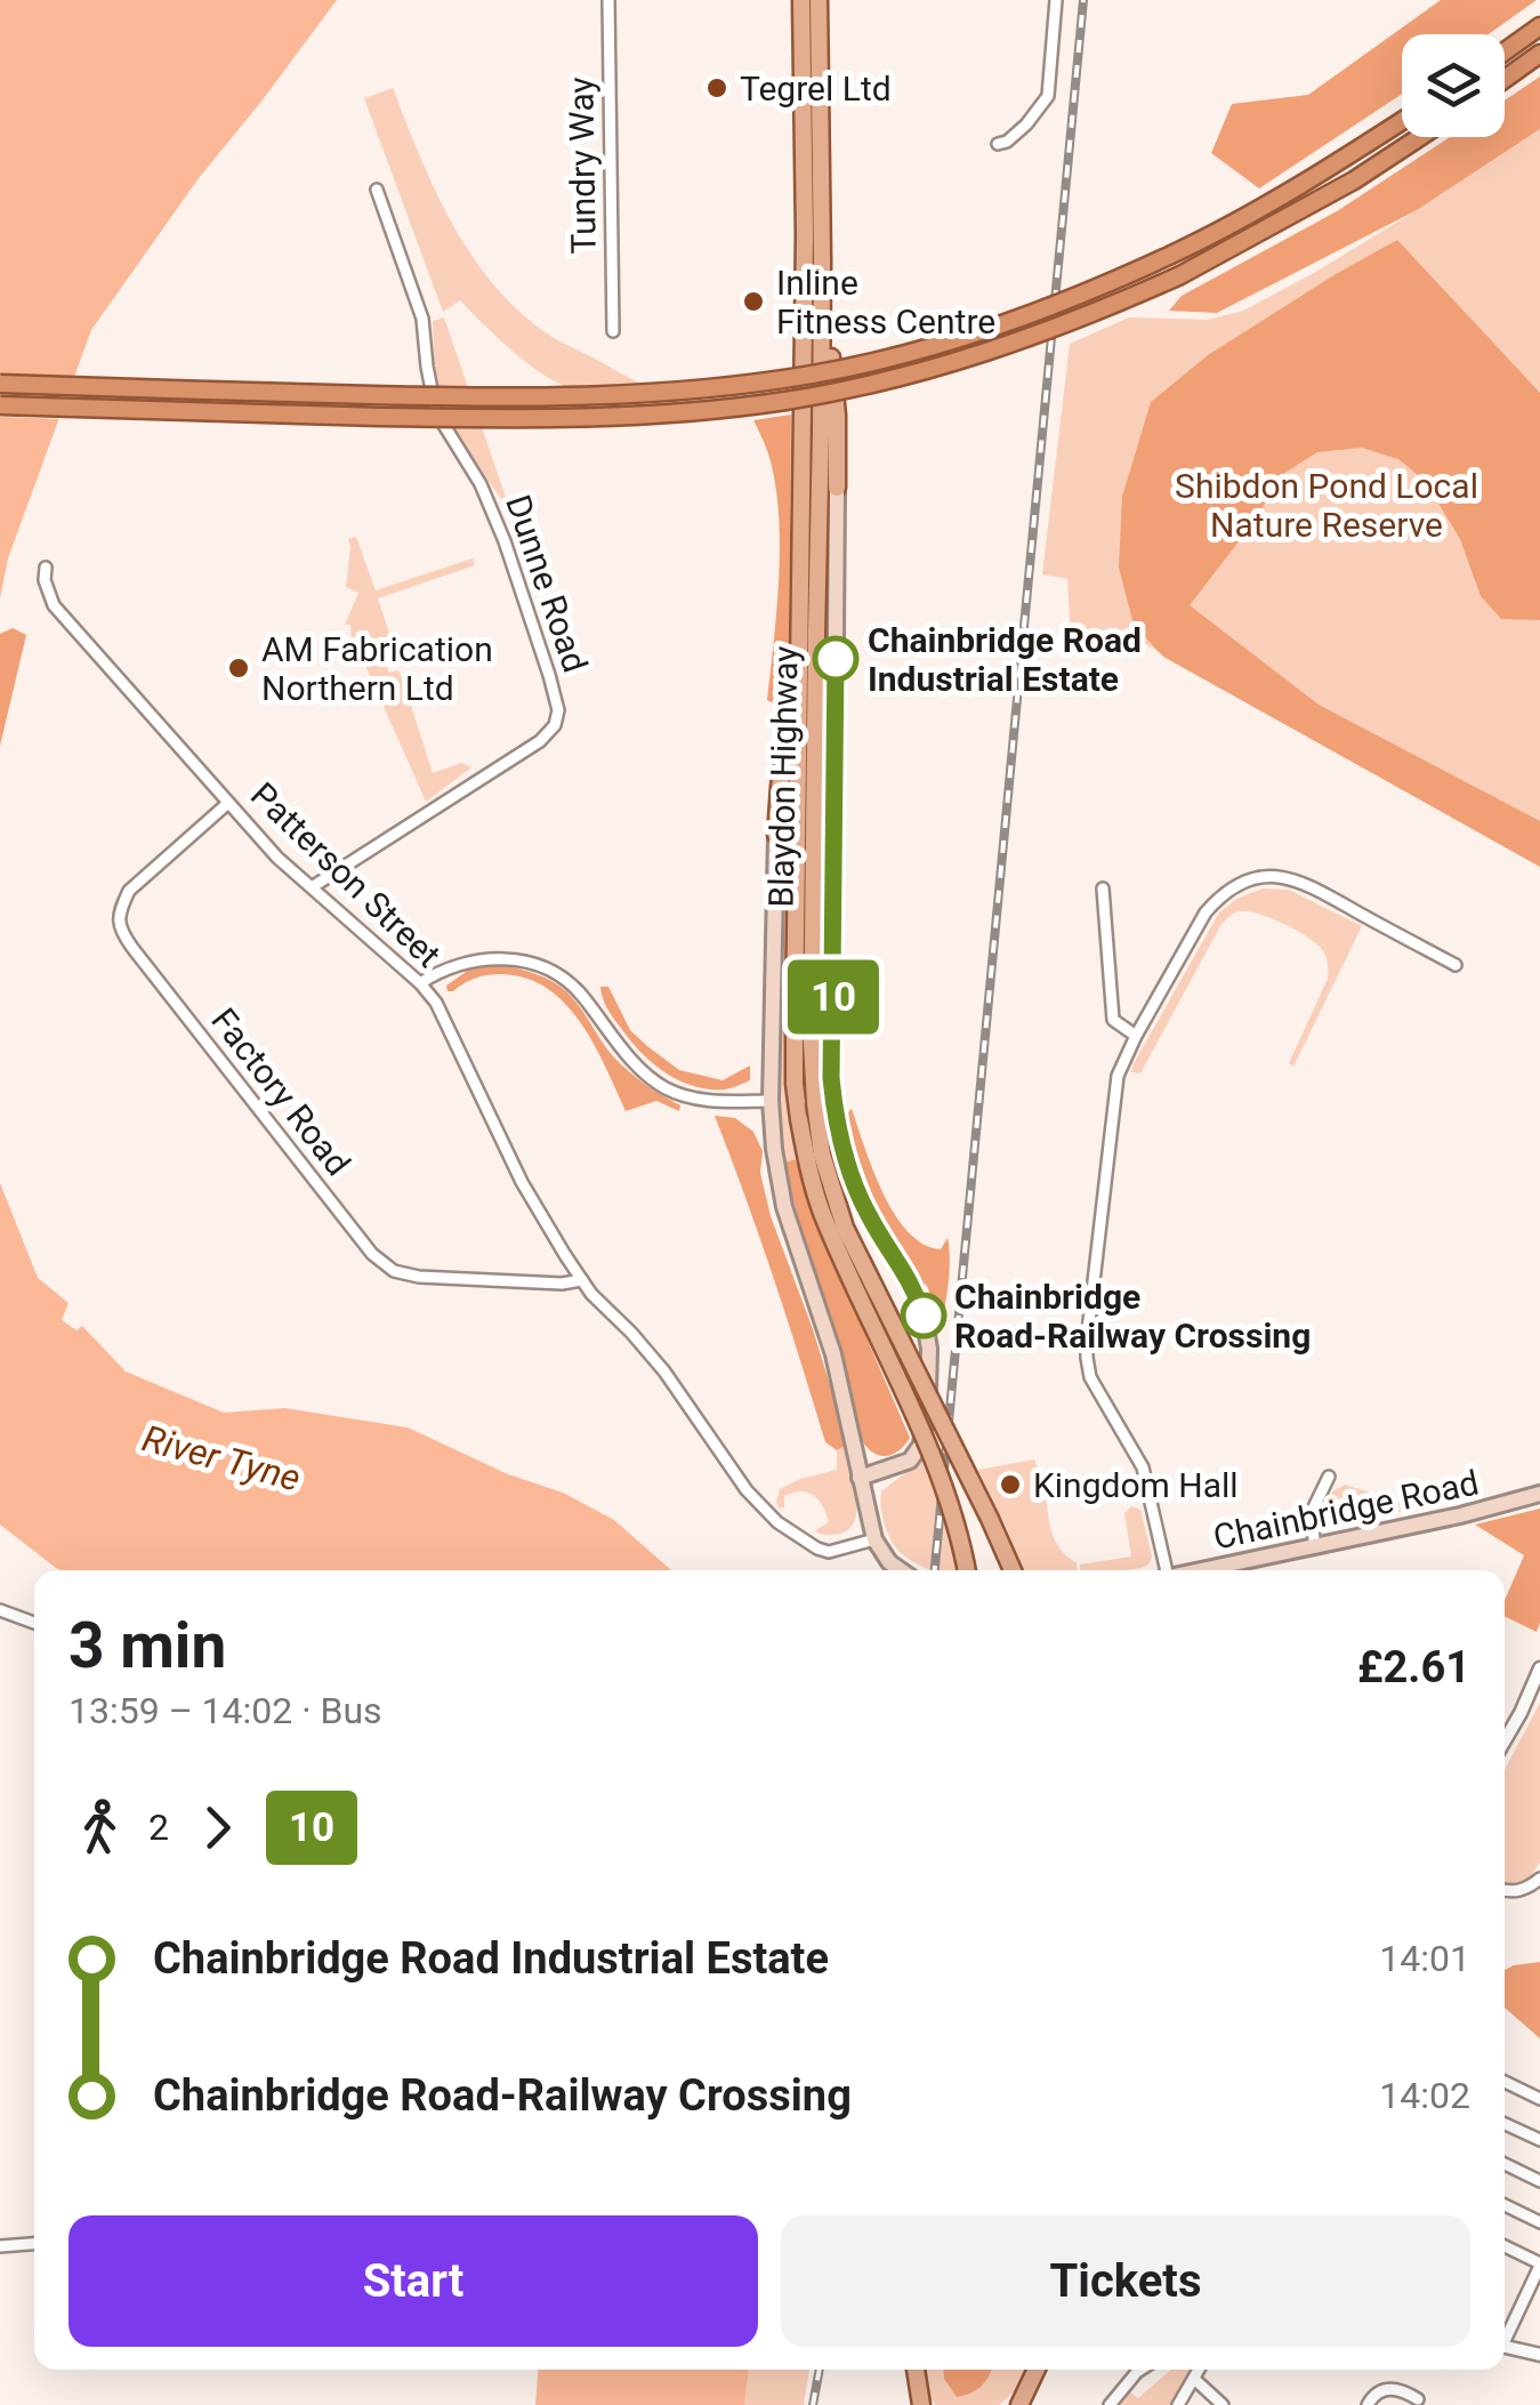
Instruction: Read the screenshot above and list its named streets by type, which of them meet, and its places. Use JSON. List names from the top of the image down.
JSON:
{
  "streets": {
    "main road": ["Blaydon Highway", "Chainbridge Road"],
    "street": [
      "Tundry Way",
      "Dunne Road",
      "Patterson Street",
      "Factory Road"
    ]
  },
  "crossings": [
    ["Dunne Road", "Patterson Street"],
    ["Patterson Street", "Factory Road"]
  ],
  "water": ["River Tyne"],
  "parks": ["Shibdon Pond Local Nature Reserve"],
  "places": [
    "Tegrel Ltd",
    "Inline Fitness Centre",
    "Chainbridge Road Industrial Estate",
    "AM Fabrication Northern Ltd",
    "Chainbridge Road-Railway Crossing",
    "Kingdom Hall"
  ],
  "lines": ["bus line 10"],
  "page": {
    "on_map": "10",
    "heading": ["3 min", "13:59 – 14:02 · Bus", "£2.61"],
    "legs": ["2", "10"],
    "list": [
      {
        "name": "Chainbridge Road Industrial Estate",
        "value": "14:01"
      },
      {
        "name": "Chainbridge Road-Railway Crossing",
        "value": "14:02"
      }
    ],
    "buttons": ["Start", "Tickets"]
  }
}
